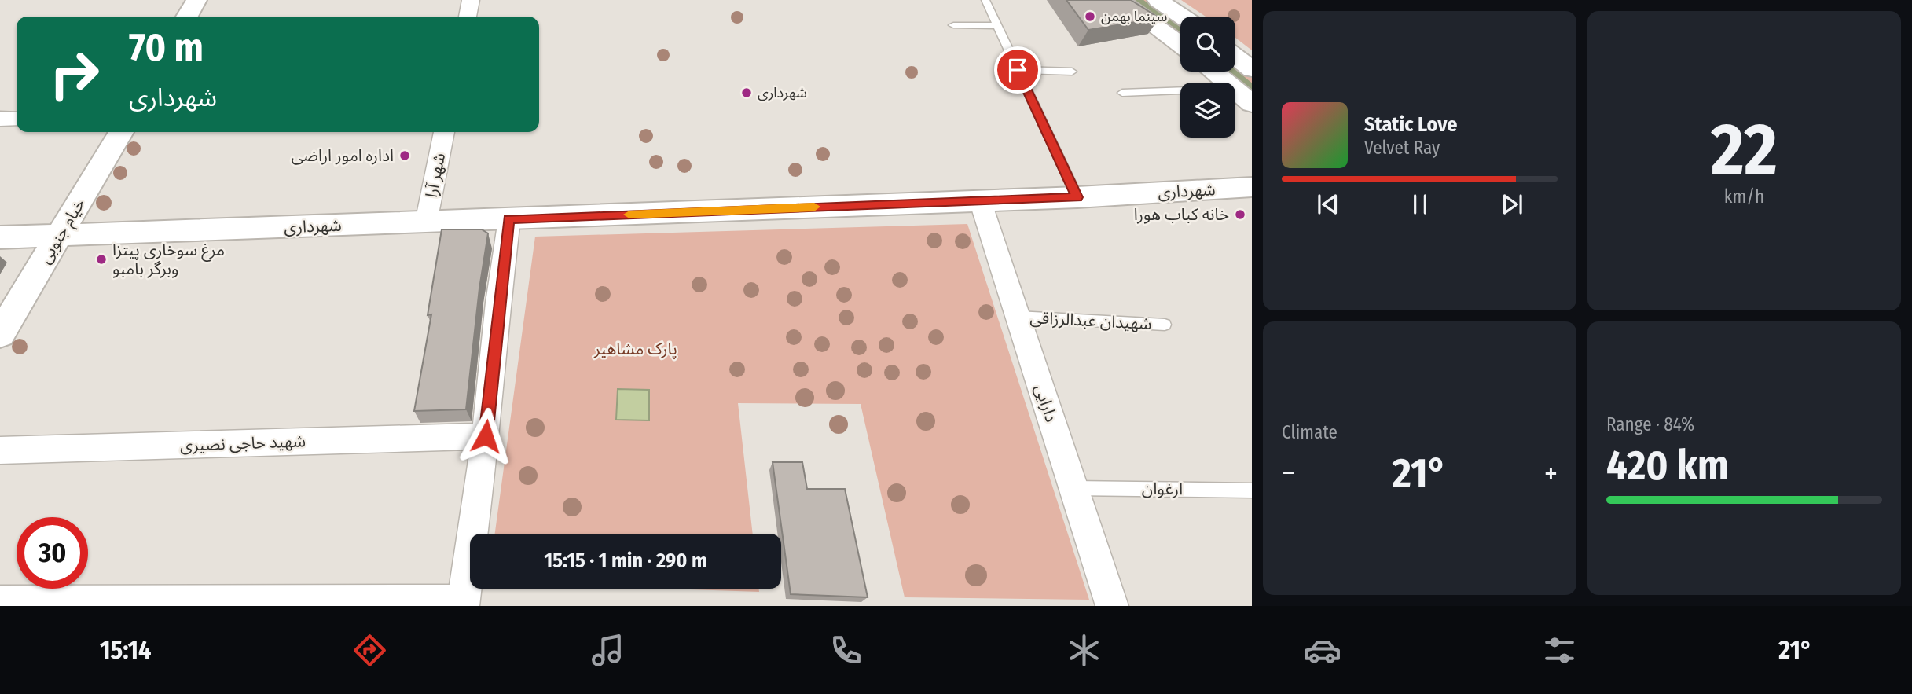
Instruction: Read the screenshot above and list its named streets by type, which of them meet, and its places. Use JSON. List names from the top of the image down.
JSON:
{
  "streets": {
    "main road": ["شهرداری", "خیام جنوبی"],
    "street": ["شهر آرا", "دارایی", "شهید حاجی نصیری"],
    "lane": ["شهیدان عبدالرزاقی", "ارغوان"]
  },
  "crossings": [
    ["شهر آرا", "شهرداری"],
    ["شهرداری", "خیام جنوبی"],
    ["شهرداری", "دارایی"],
    ["شهیدان عبدالرزاقی", "دارایی"],
    ["دارایی", "ارغوان"]
  ],
  "parks": ["پارک مشاهیر"],
  "places": [
    "سینما بهمن",
    "شهرداری",
    "اداره امور اراضی",
    "خانه کباب هورا",
    "مرغ سوخاری پیتزا وبرگر بامبو"
  ],
  "page": {
    "tile": [
      ["22", "km/h"],
      "Climate",
      ["Range · 84%", "420 km"]
    ],
    "turn": ["70 m", "شهرداری"],
    "song": ["Static Love", "Velvet Ray"],
    "heat": ["−", "21°", "+"],
    "limit": "30",
    "trip": "15:15 · 1 min · 290 m",
    "tabs": ["15:14", "21°"]
  }
}
